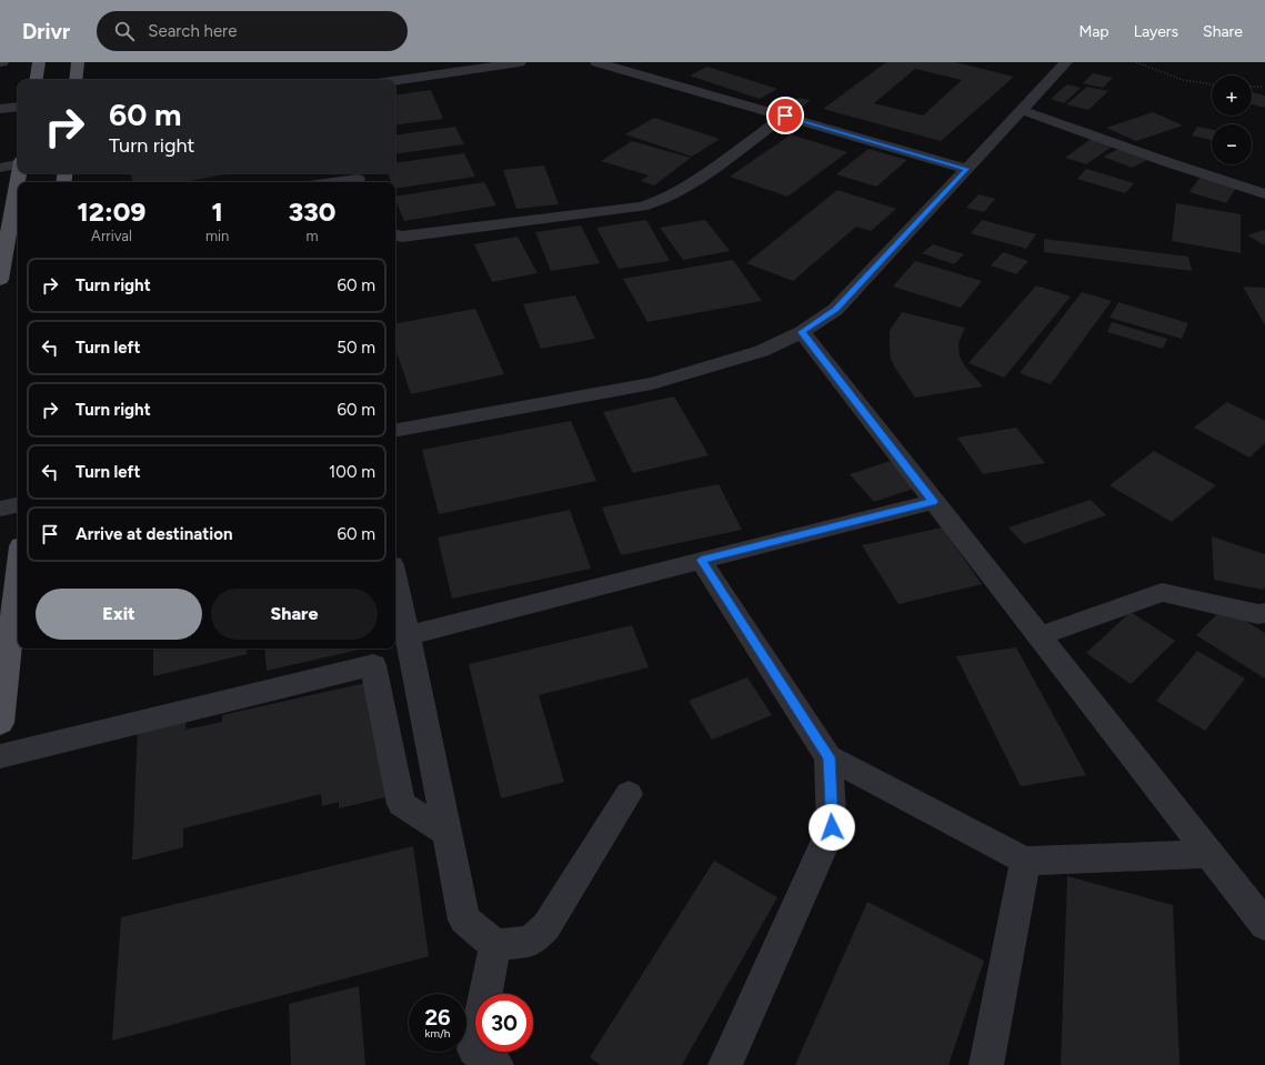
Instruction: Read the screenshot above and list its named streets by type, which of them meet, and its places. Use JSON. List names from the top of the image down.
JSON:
{
  "page": {
    "header": "Drivr",
    "search": "Search here",
    "nav": ["Map", "Layers", "Share"],
    "map_buttons": ["+", "−"],
    "turn": ["60 m", "Turn right"],
    "eta": [
      "12:09",
      "Arrival",
      "1",
      "min",
      "330",
      "m"
    ],
    "list": [
      {
        "name": "Turn right",
        "value": "60 m"
      },
      {
        "name": "Turn left",
        "value": "50 m"
      },
      {
        "name": "Turn right",
        "value": "60 m"
      },
      {
        "name": "Turn left",
        "value": "100 m"
      },
      {
        "name": "Arrive at destination",
        "value": "60 m"
      }
    ],
    "buttons": ["Exit", "Share"],
    "speed": "26 km/h",
    "limit": "30"
  }
}
